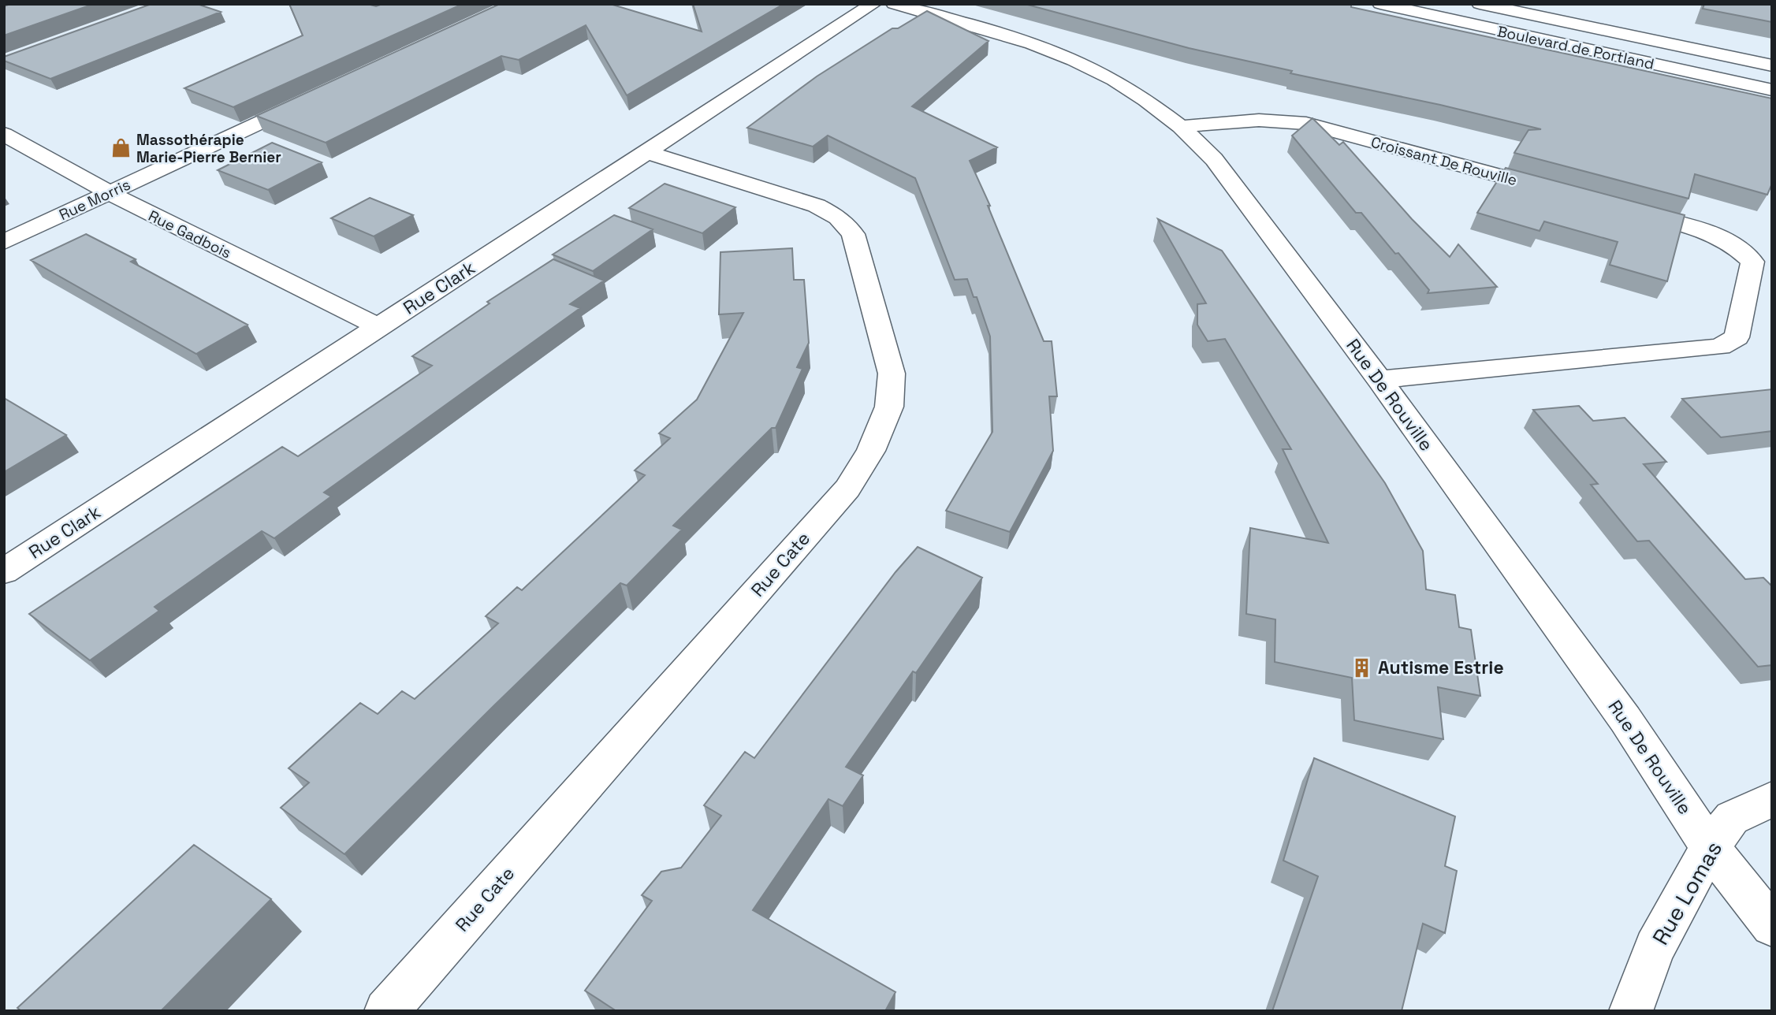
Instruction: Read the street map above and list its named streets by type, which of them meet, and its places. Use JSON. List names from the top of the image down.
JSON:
{
  "streets": {
    "street": [
      "Boulevard de Portland",
      "Croissant De Rouville",
      "Rue Morris",
      "Rue Gadbois",
      "Rue Clark",
      "Rue De Rouville",
      "Rue Cate",
      "Rue Lomas"
    ]
  },
  "crossings": [
    ["Croissant De Rouville", "Rue De Rouville"],
    ["Rue Morris", "Rue Gadbois"],
    ["Rue Gadbois", "Rue Clark"],
    ["Rue Clark", "Rue Cate"],
    ["Rue De Rouville", "Rue Lomas"]
  ],
  "places": {
    "shop": ["Massothérapie Marie-Pierre Bernier"],
    "building": ["Autisme Estrie"]
  }
}
